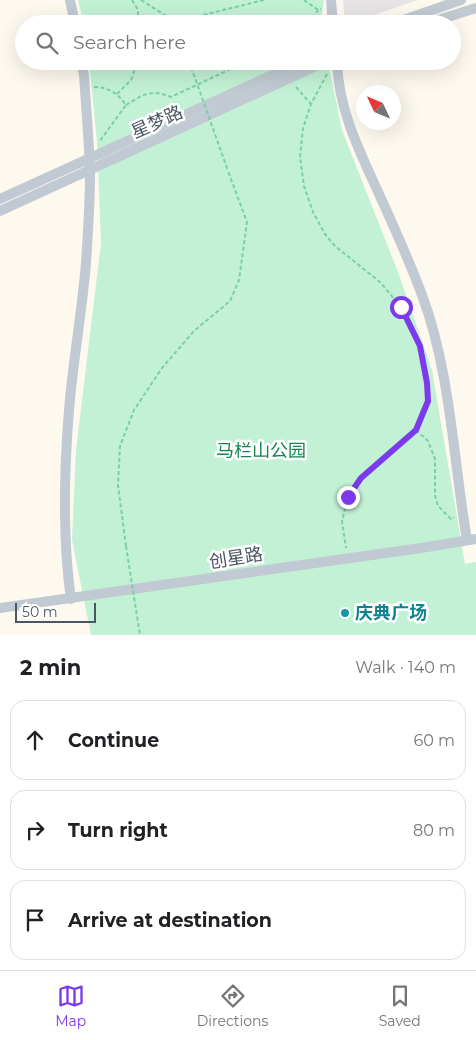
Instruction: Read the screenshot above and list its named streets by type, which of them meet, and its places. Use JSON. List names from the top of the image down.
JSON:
{
  "streets": {
    "street": ["星梦路", "创星路"]
  },
  "parks": ["马栏山公园"],
  "places": ["庆典广场"],
  "scale_bar": "50 m",
  "north": "top left",
  "page": {
    "search": "Search here",
    "scale": "50 m",
    "heading": ["2 min", "Walk · 140 m"],
    "list": [
      ["Continue", "60 m"],
      ["Turn right", "80 m"],
      "Arrive at destination"
    ],
    "nav": ["Map", "Directions", "Saved"]
  }
}
